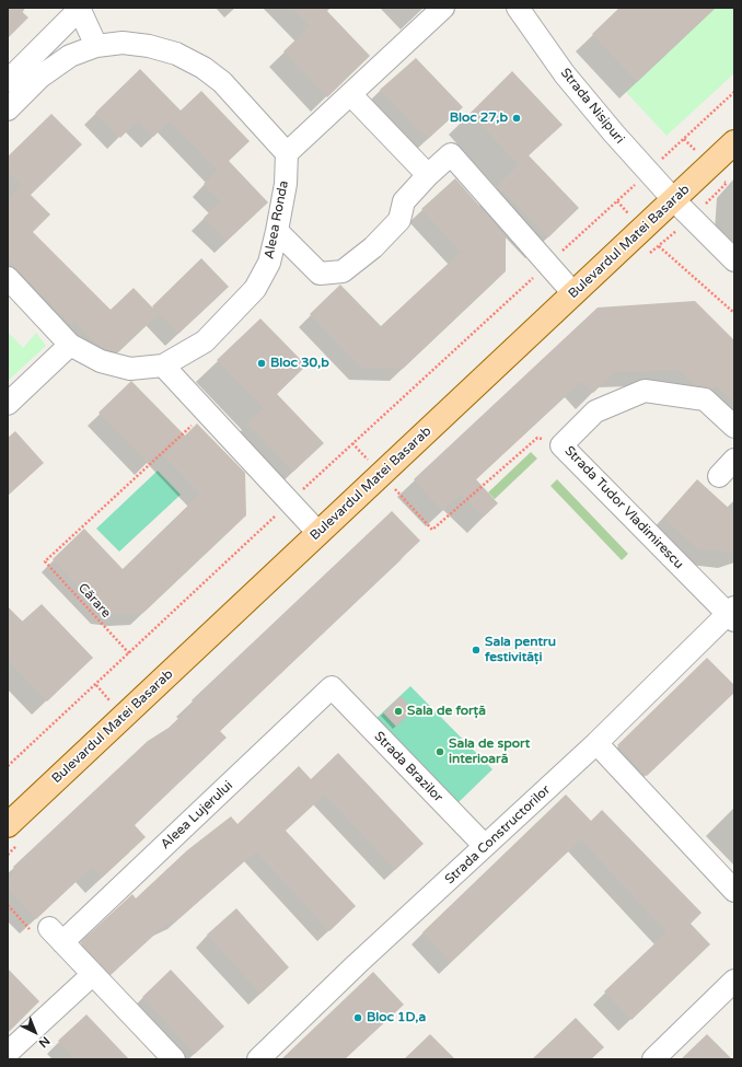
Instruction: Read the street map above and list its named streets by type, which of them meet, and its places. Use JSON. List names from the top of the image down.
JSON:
{
  "streets": {
    "main road": ["Bulevardul Matei Basarab"],
    "street": [
      "Strada Nisipuri",
      "Aleea Ronda",
      "Strada Tudor Vladimirescu",
      "Strada Brazilor",
      "Aleea Lujerului",
      "Strada Constructorilor"
    ],
    "path": ["Cărare"]
  },
  "crossings": [
    ["Strada Nisipuri", "Bulevardul Matei Basarab"],
    ["Strada Tudor Vladimirescu", "Strada Constructorilor"],
    ["Strada Brazilor", "Aleea Lujerului"],
    ["Strada Brazilor", "Strada Constructorilor"]
  ],
  "places": [
    "Bloc 27,b",
    "Bloc 30,b",
    "Sala pentru festivități",
    "Sala de forță",
    "Sala de sport interioară",
    "Bloc 1D,a"
  ],
  "north": "bottom right"
}
